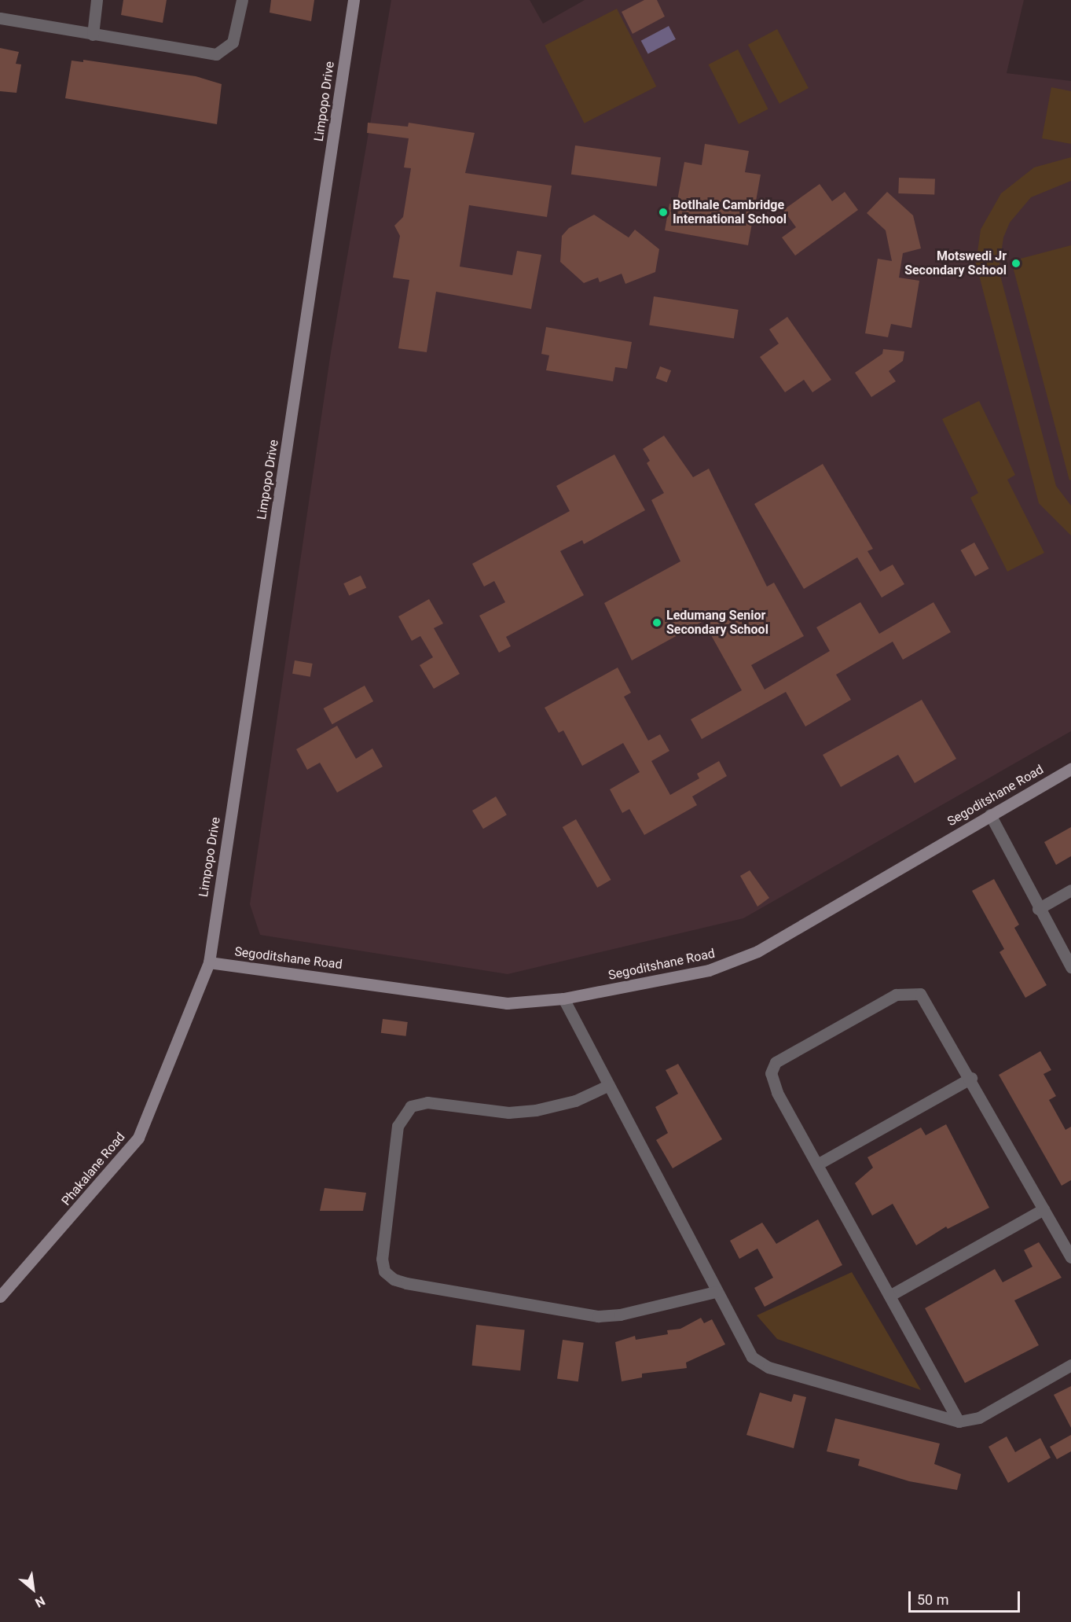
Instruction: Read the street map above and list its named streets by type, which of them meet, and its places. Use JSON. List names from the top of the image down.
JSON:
{
  "streets": {
    "street": ["Limpopo Drive", "Segoditshane Road", "Phakalane Road"]
  },
  "crossings": [
    ["Limpopo Drive", "Segoditshane Road"],
    ["Limpopo Drive", "Phakalane Road"],
    ["Segoditshane Road", "Phakalane Road"]
  ],
  "places": ["Botlhale Cambridge International School", "Motswedi Jr Secondary School", "Ledumang Senior Secondary School"],
  "scale_bar": "50 m",
  "north": "bottom right"
}
